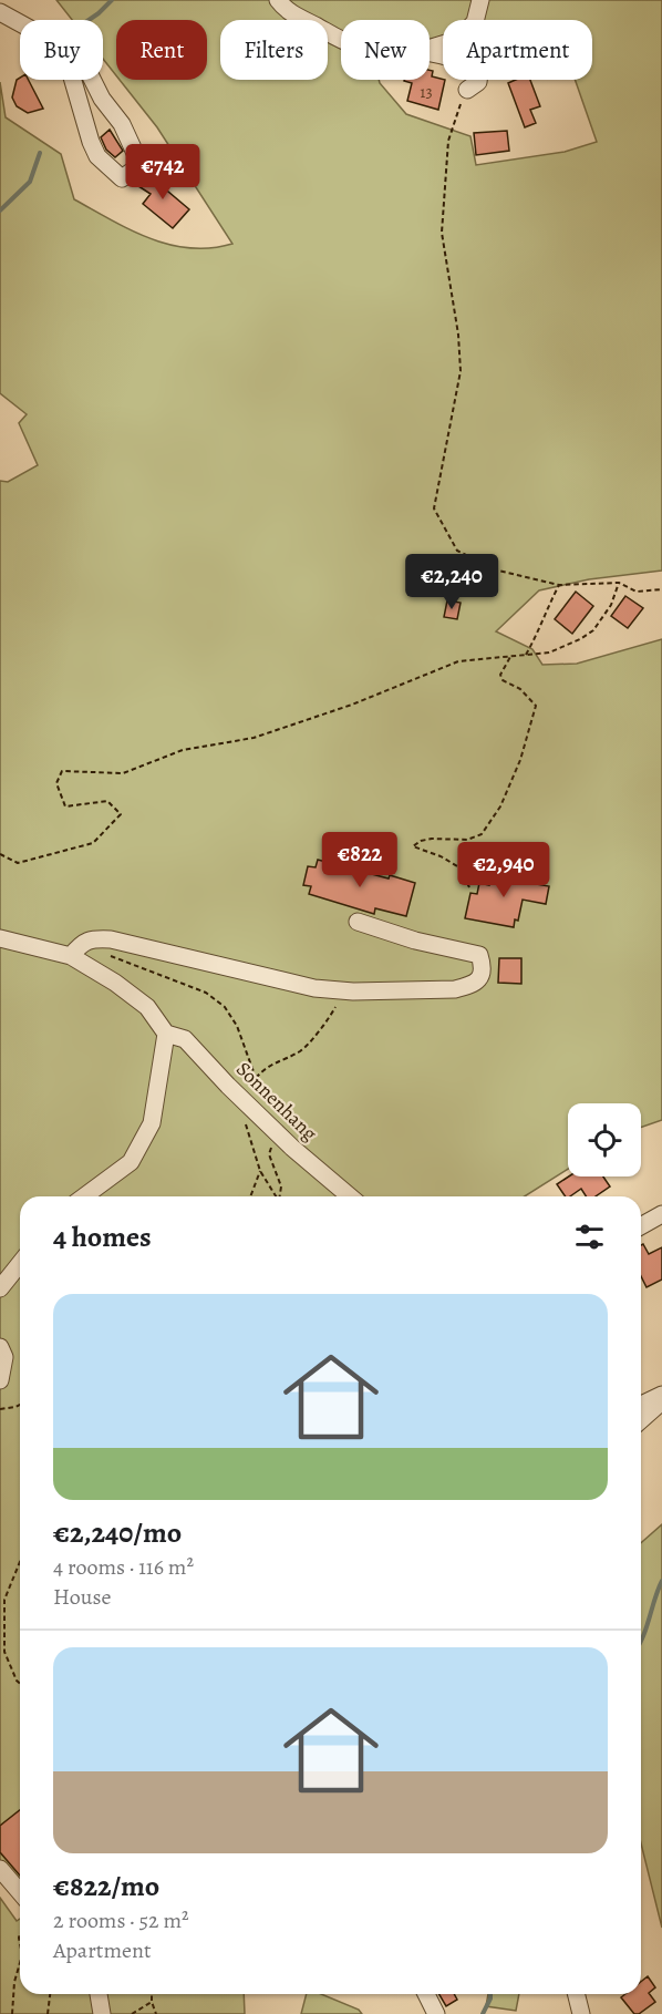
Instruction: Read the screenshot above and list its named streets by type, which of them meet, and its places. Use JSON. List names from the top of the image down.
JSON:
{
  "streets": {
    "street": ["Sonnenhang"]
  },
  "house_numbers": ["13"],
  "page": {
    "chip": [
      "Buy",
      "Rent",
      "Filters",
      "New",
      "Apartment"
    ],
    "price": [
      "€742",
      "€2,240",
      "€822",
      "€2,940"
    ],
    "heading": "4 homes",
    "list": [
      {
        "name": "€2,240/mo",
        "note": "4 rooms · 116 m² · House"
      },
      {
        "name": "€822/mo",
        "note": "2 rooms · 52 m² · Apartment"
      }
    ]
  }
}
